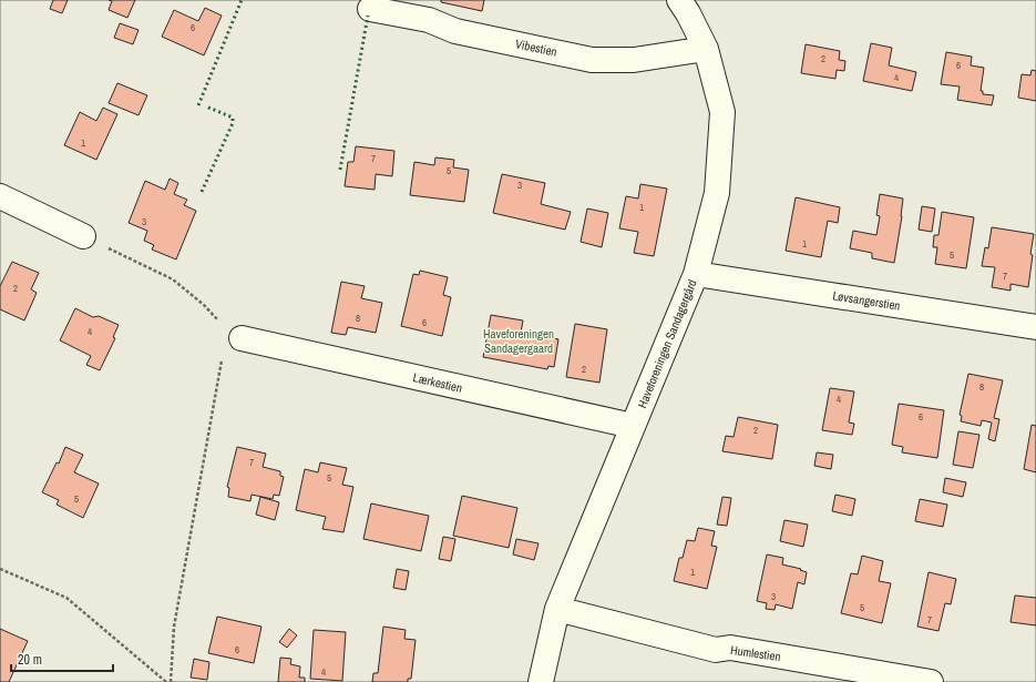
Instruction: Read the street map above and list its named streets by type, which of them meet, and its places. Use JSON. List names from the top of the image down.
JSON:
{
  "streets": {
    "street": [
      "Vibestien",
      "Løvsangerstien",
      "Haveforeningen Sandagergård",
      "Lærkestien",
      "Humlestien"
    ]
  },
  "crossings": [
    ["Vibestien", "Haveforeningen Sandagergård"],
    ["Løvsangerstien", "Haveforeningen Sandagergård"],
    ["Haveforeningen Sandagergård", "Lærkestien"],
    ["Haveforeningen Sandagergård", "Humlestien"]
  ],
  "parks": ["Haveforeningen Sandagergaard"],
  "house_numbers": [
    "6",
    "2",
    "6",
    "4",
    "1",
    "7",
    "5",
    "3",
    "1",
    "3",
    "1",
    "5",
    "7",
    "2",
    "8",
    "6",
    "4",
    "2",
    "8",
    "4",
    "6",
    "2",
    "7",
    "5",
    "5",
    "1",
    "3",
    "5",
    "7",
    "6",
    "4"
  ],
  "scale_bar": "20 m"
}
